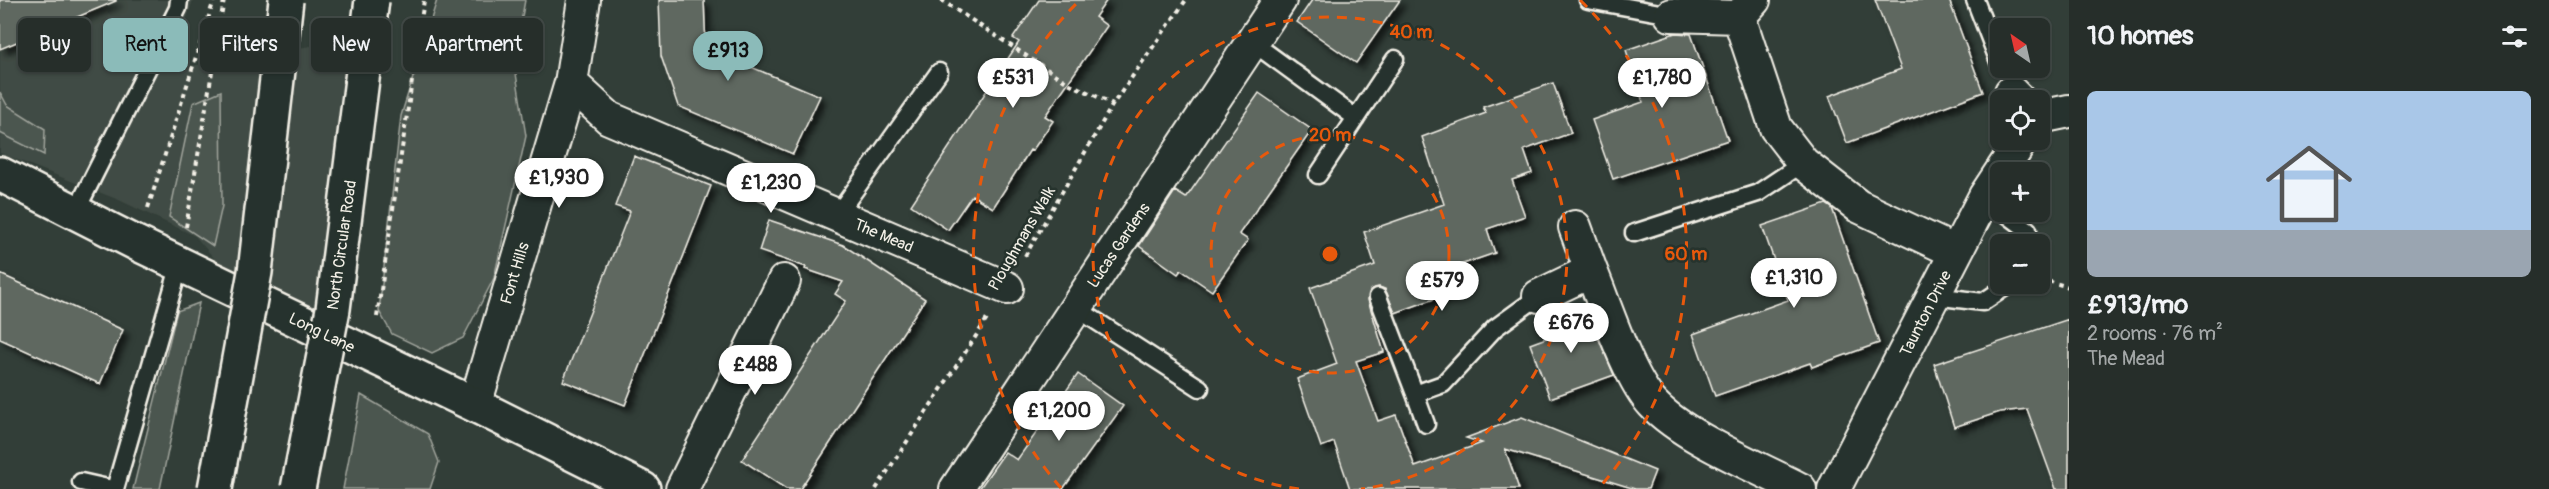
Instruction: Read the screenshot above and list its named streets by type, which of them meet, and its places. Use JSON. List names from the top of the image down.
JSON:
{
  "streets": {
    "main road": ["North Circular Road", "Long Lane"],
    "street": [
      "The Mead",
      "Lucas Gardens",
      "Font Hills",
      "Taunton Drive"
    ],
    "path": ["Ploughmans Walk"]
  },
  "crossings": [
    ["The Mead", "Ploughmans Walk"],
    ["The Mead", "Font Hills"],
    ["Font Hills", "Long Lane"]
  ],
  "north": "top left",
  "page": {
    "heading": "10 homes",
    "map_buttons": ["+", "−"],
    "chip": [
      "Buy",
      "Rent",
      "Filters",
      "New",
      "Apartment"
    ],
    "price": [
      "£913",
      "£531",
      "£1,780",
      "£1,930",
      "£1,230",
      "£1,310",
      "£579",
      "£676",
      "£488",
      "£1,200"
    ],
    "list": [
      {
        "name": "£913/mo",
        "note": "2 rooms · 76 m² · The Mead"
      }
    ]
  },
  "rings": ["40 m", "20 m", "60 m"]
}
